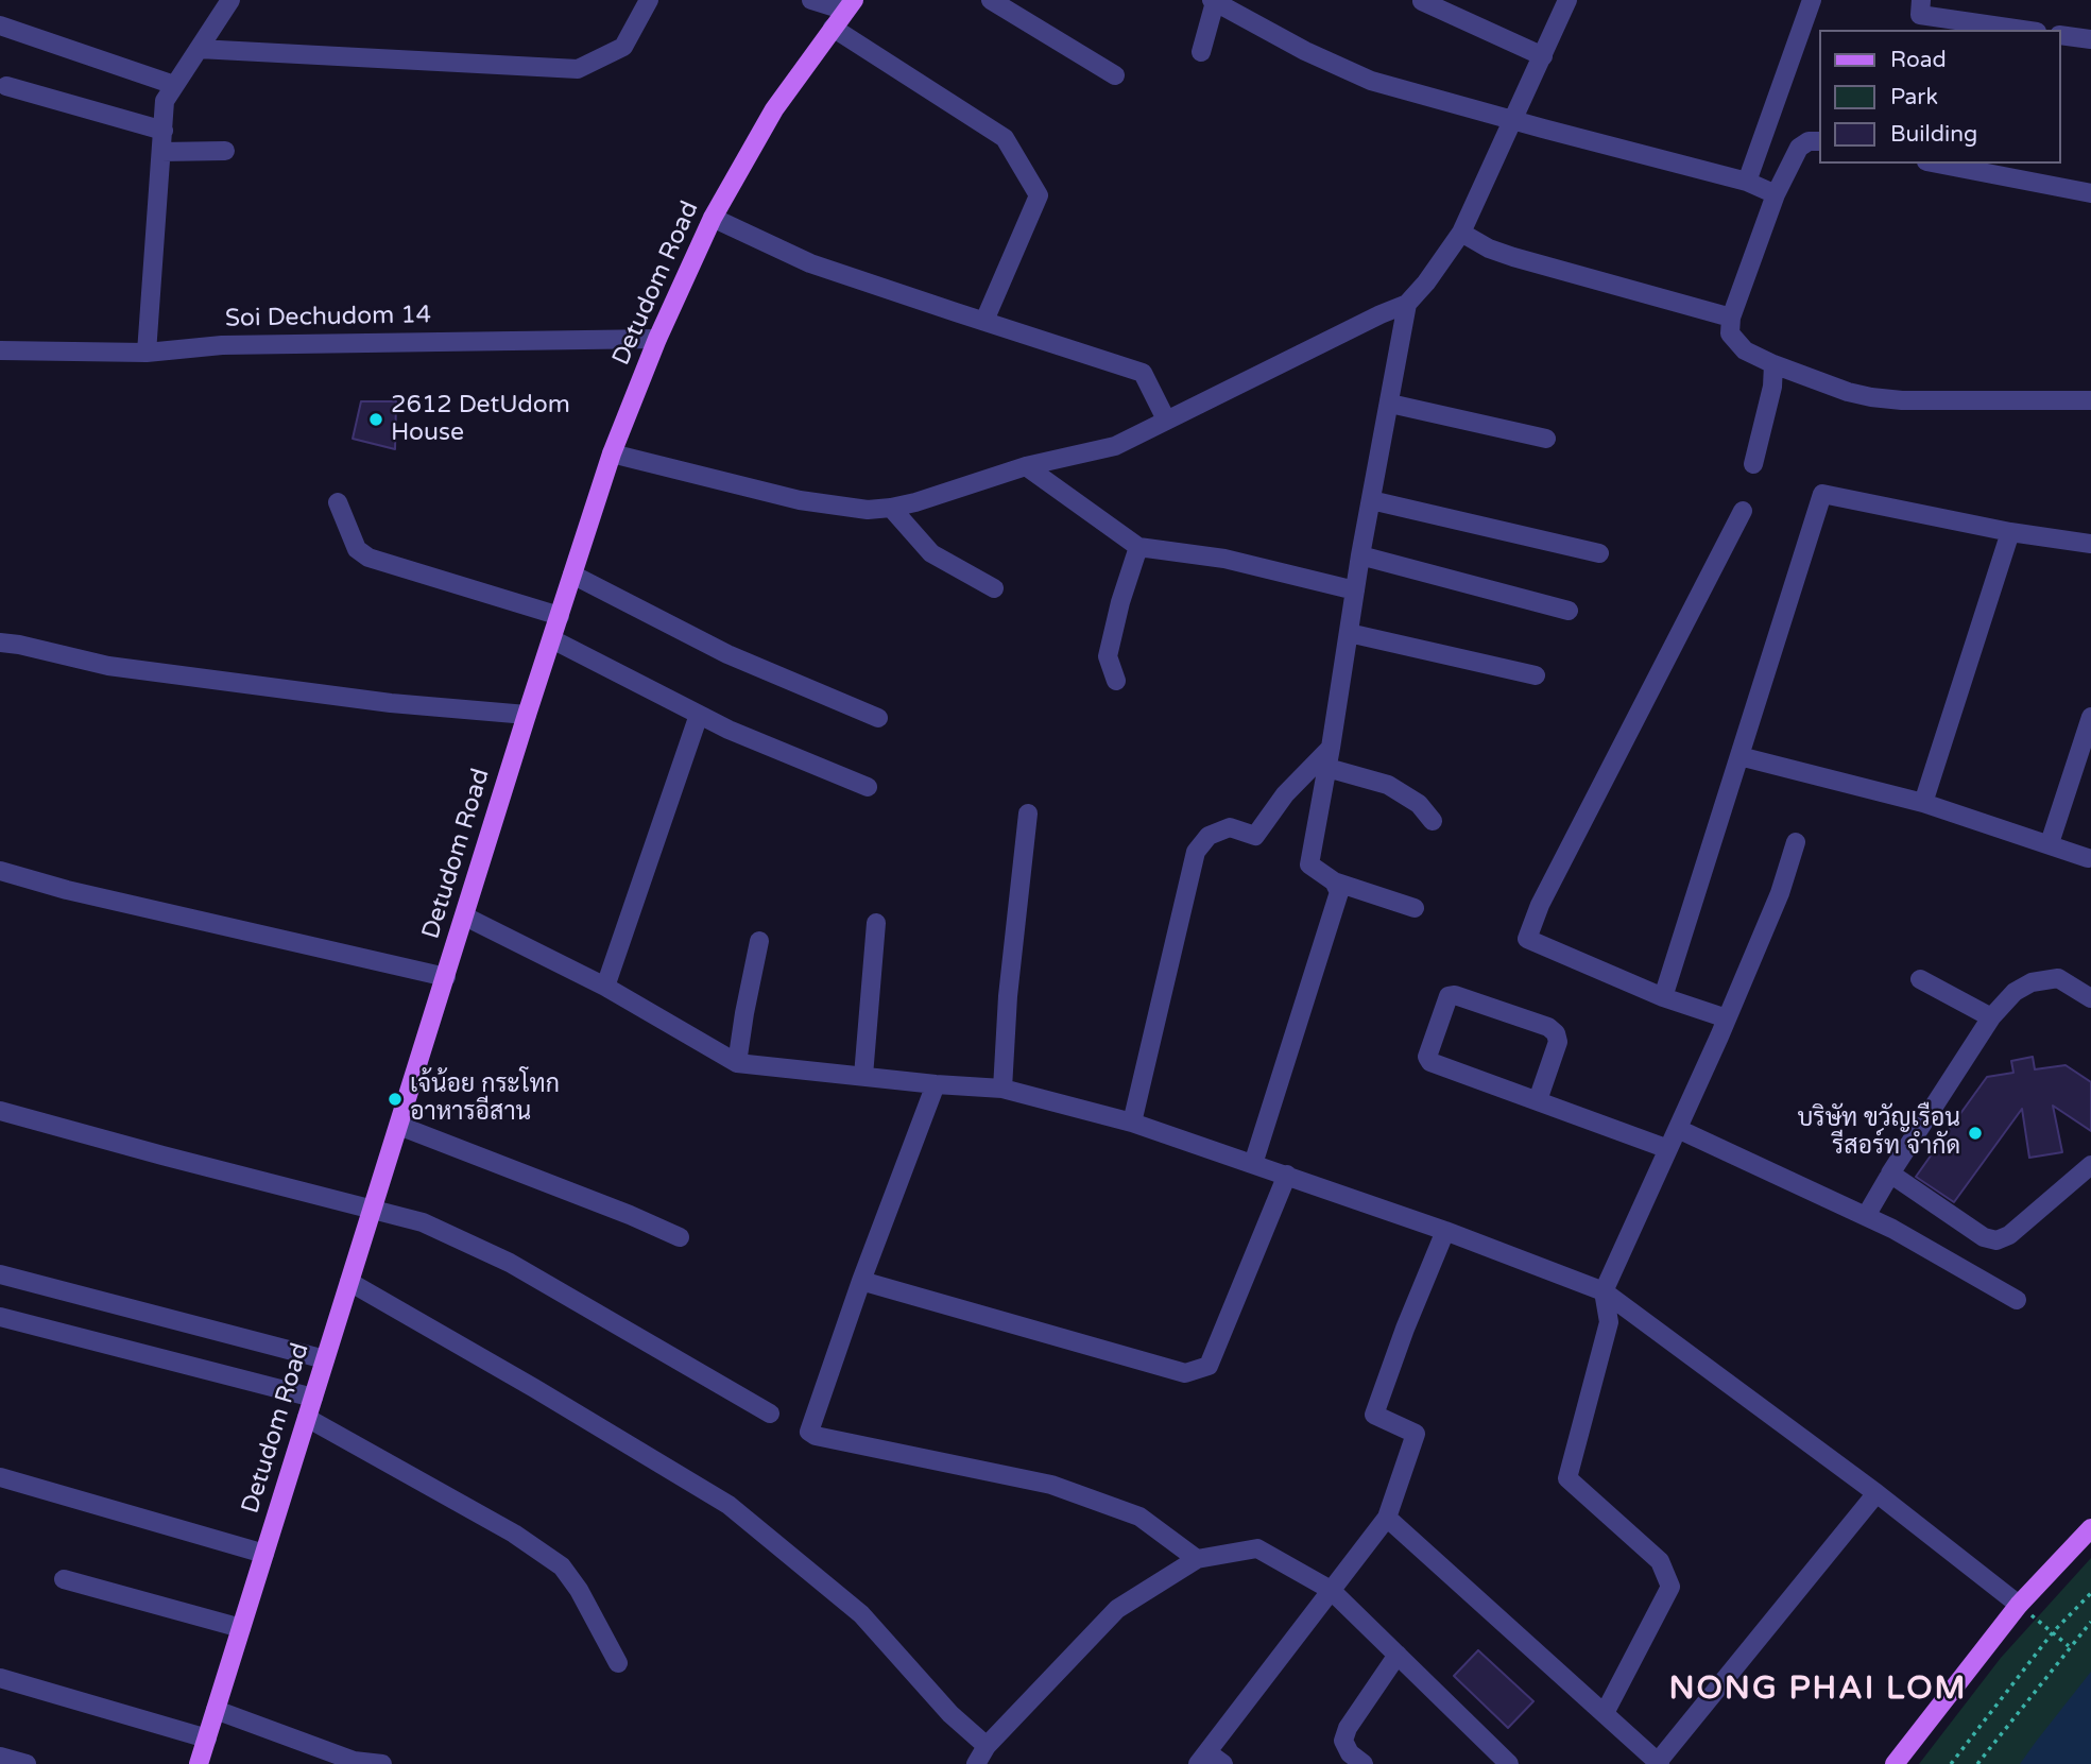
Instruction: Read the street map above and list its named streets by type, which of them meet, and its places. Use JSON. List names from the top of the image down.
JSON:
{
  "streets": {
    "main road": ["Detudom Road"],
    "street": ["Soi Dechudom 14"]
  },
  "crossings": [
    ["Detudom Road", "Soi Dechudom 14"]
  ],
  "districts": ["NONG PHAI LOM"],
  "places": ["2612 DetUdom House", "เจ้น้อย กระโทก อาหารอีสาน", "บริษัท ขวัญเรือน รีสอร์ท จำกัด"],
  "legend": ["Road", "Park", "Building"]
}
